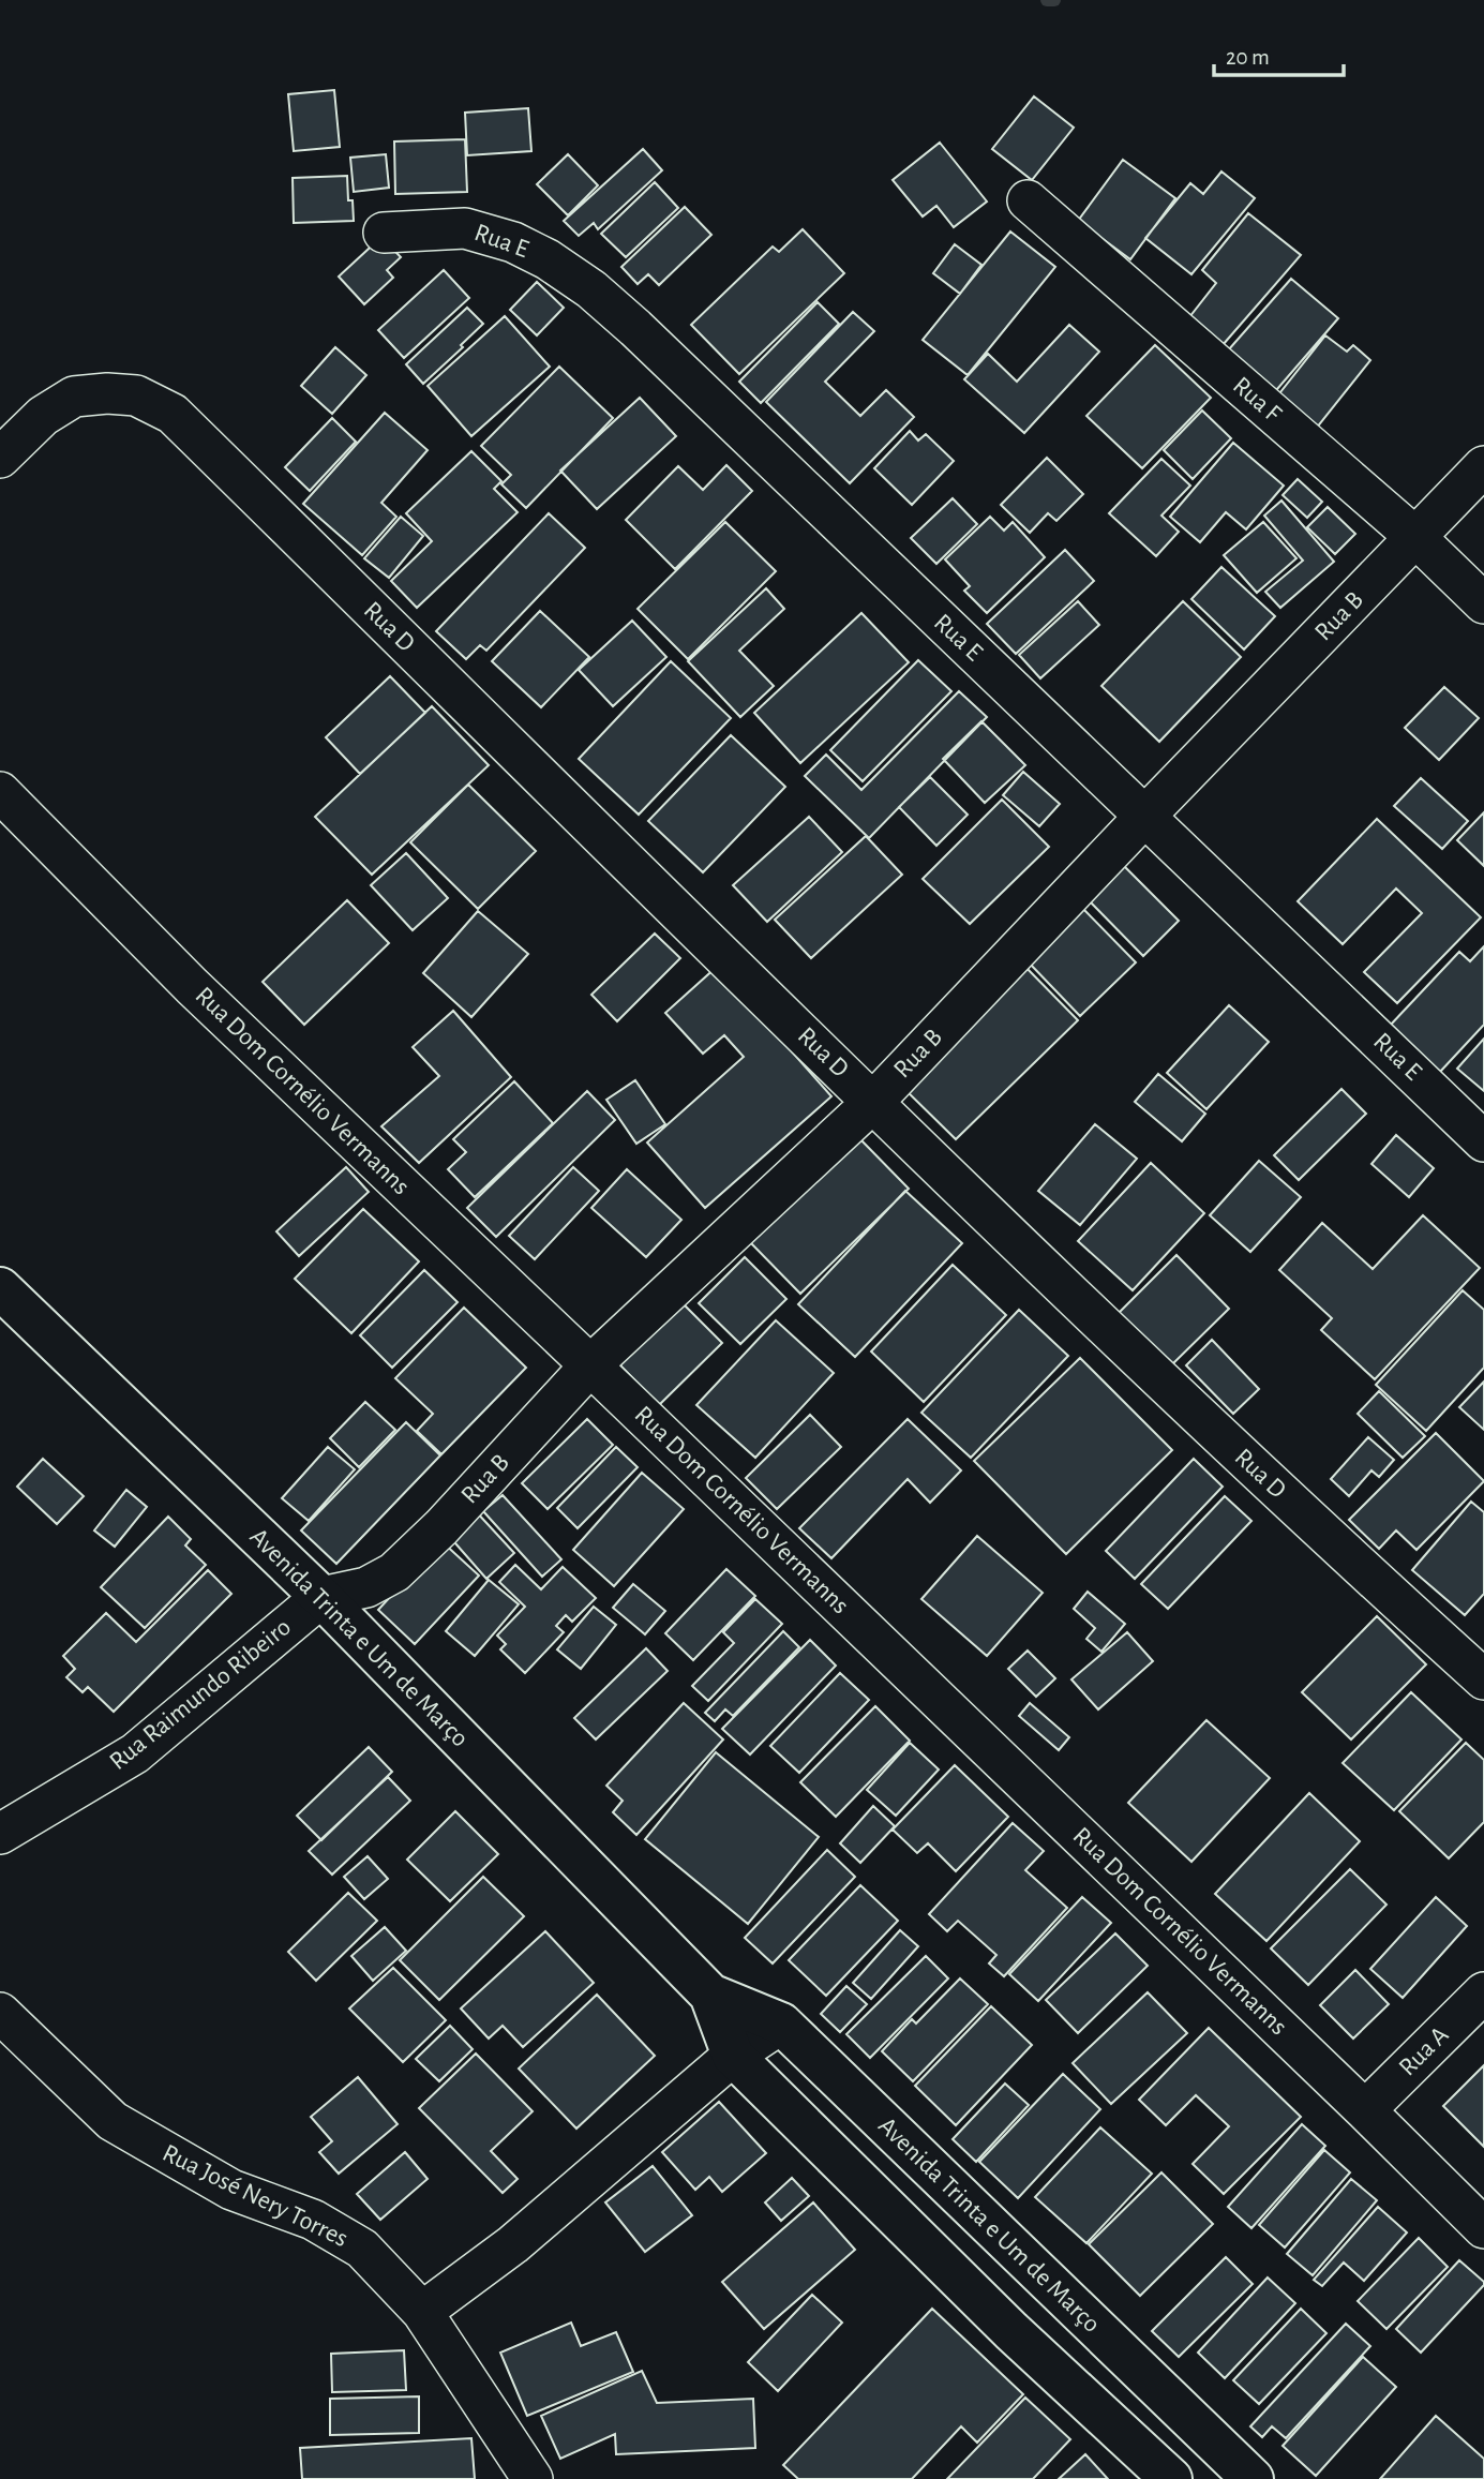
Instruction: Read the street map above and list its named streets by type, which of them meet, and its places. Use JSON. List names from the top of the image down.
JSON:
{
  "streets": {
    "street": [
      "Rua E",
      "Rua F",
      "Rua B",
      "Rua D",
      "Rua Dom Cornélio Vermanns",
      "Avenida Trinta e Um de Março",
      "Rua Raimundo Ribeiro",
      "Rua A",
      "Rua José Nery Torres"
    ]
  },
  "crossings": [
    ["Rua E", "Rua B"],
    ["Rua F", "Rua B"],
    ["Rua B", "Rua D"],
    ["Rua B", "Rua Dom Cornélio Vermanns"],
    ["Rua B", "Avenida Trinta e Um de Março"],
    ["Rua B", "Rua Raimundo Ribeiro"],
    ["Rua Dom Cornélio Vermanns", "Rua A"],
    ["Avenida Trinta e Um de Março", "Rua Raimundo Ribeiro"]
  ],
  "scale_bar": "20 m"
}
